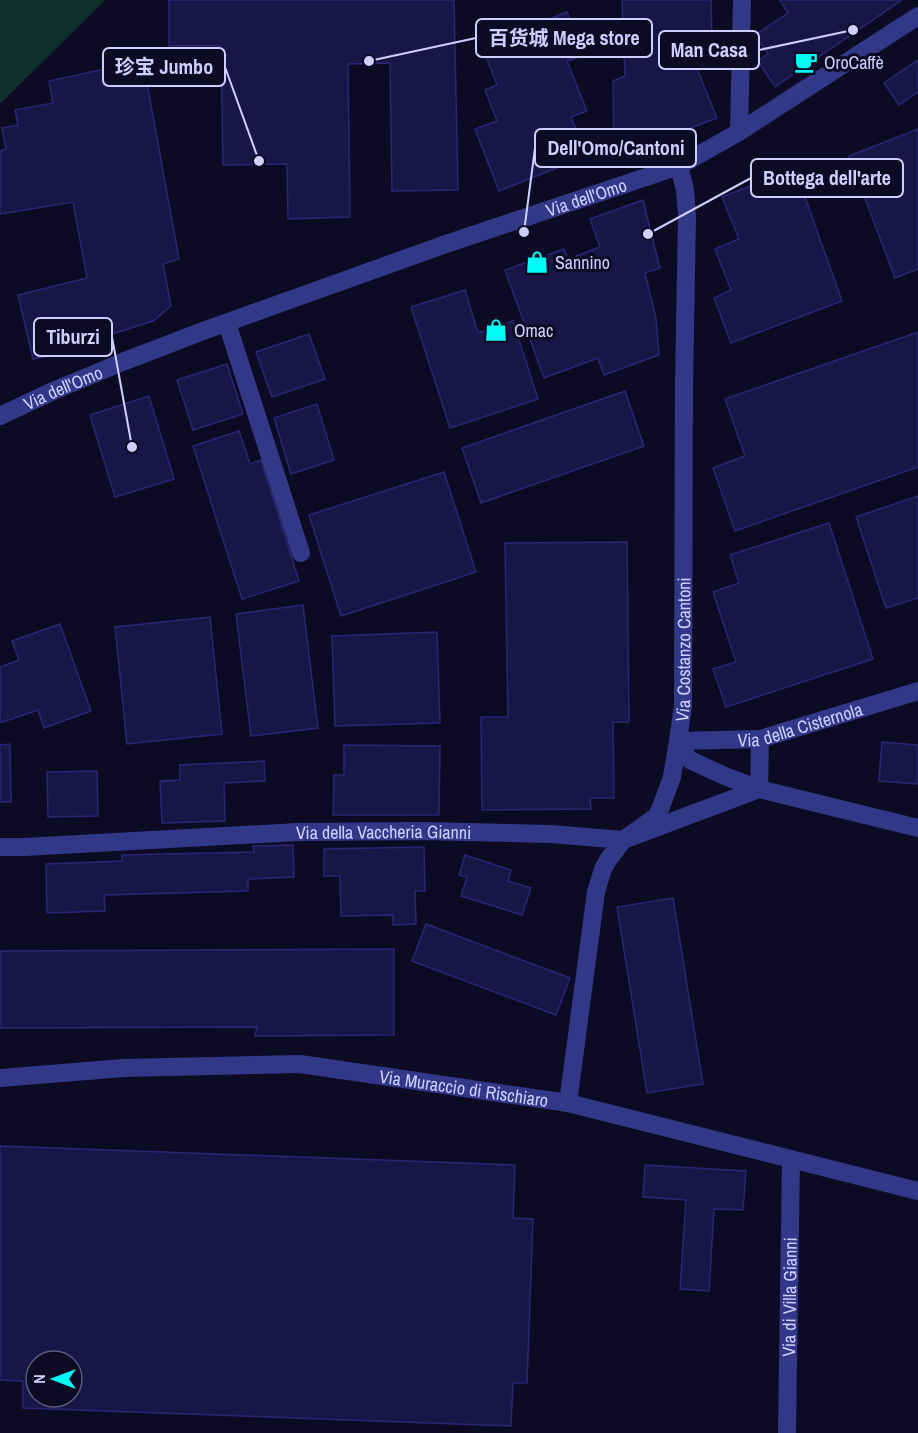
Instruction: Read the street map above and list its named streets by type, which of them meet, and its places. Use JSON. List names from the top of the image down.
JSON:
{
  "streets": {
    "street": [
      "Via dell'Omo",
      "Via Costanzo Cantoni",
      "Via della Cisternola",
      "Via della Vaccheria Gianni",
      "Via Muraccio di Rischiaro",
      "Via di Villa Gianni"
    ]
  },
  "crossings": [
    ["Via dell'Omo", "Via Costanzo Cantoni"],
    ["Via Costanzo Cantoni", "Via della Cisternola"],
    ["Via Costanzo Cantoni", "Via della Vaccheria Gianni"],
    ["Via Costanzo Cantoni", "Via Muraccio di Rischiaro"],
    ["Via Muraccio di Rischiaro", "Via di Villa Gianni"]
  ],
  "places": {
    "other": [
      "Man Casa",
      "百货城 Mega store",
      "珍宝 Jumbo",
      "Dell'Omo/Cantoni",
      "Bottega dell'arte",
      "Tiburzi"
    ],
    "cafe": ["OroCaffè"],
    "shop": ["Sannino", "Omac"]
  },
  "north": "left"
}
